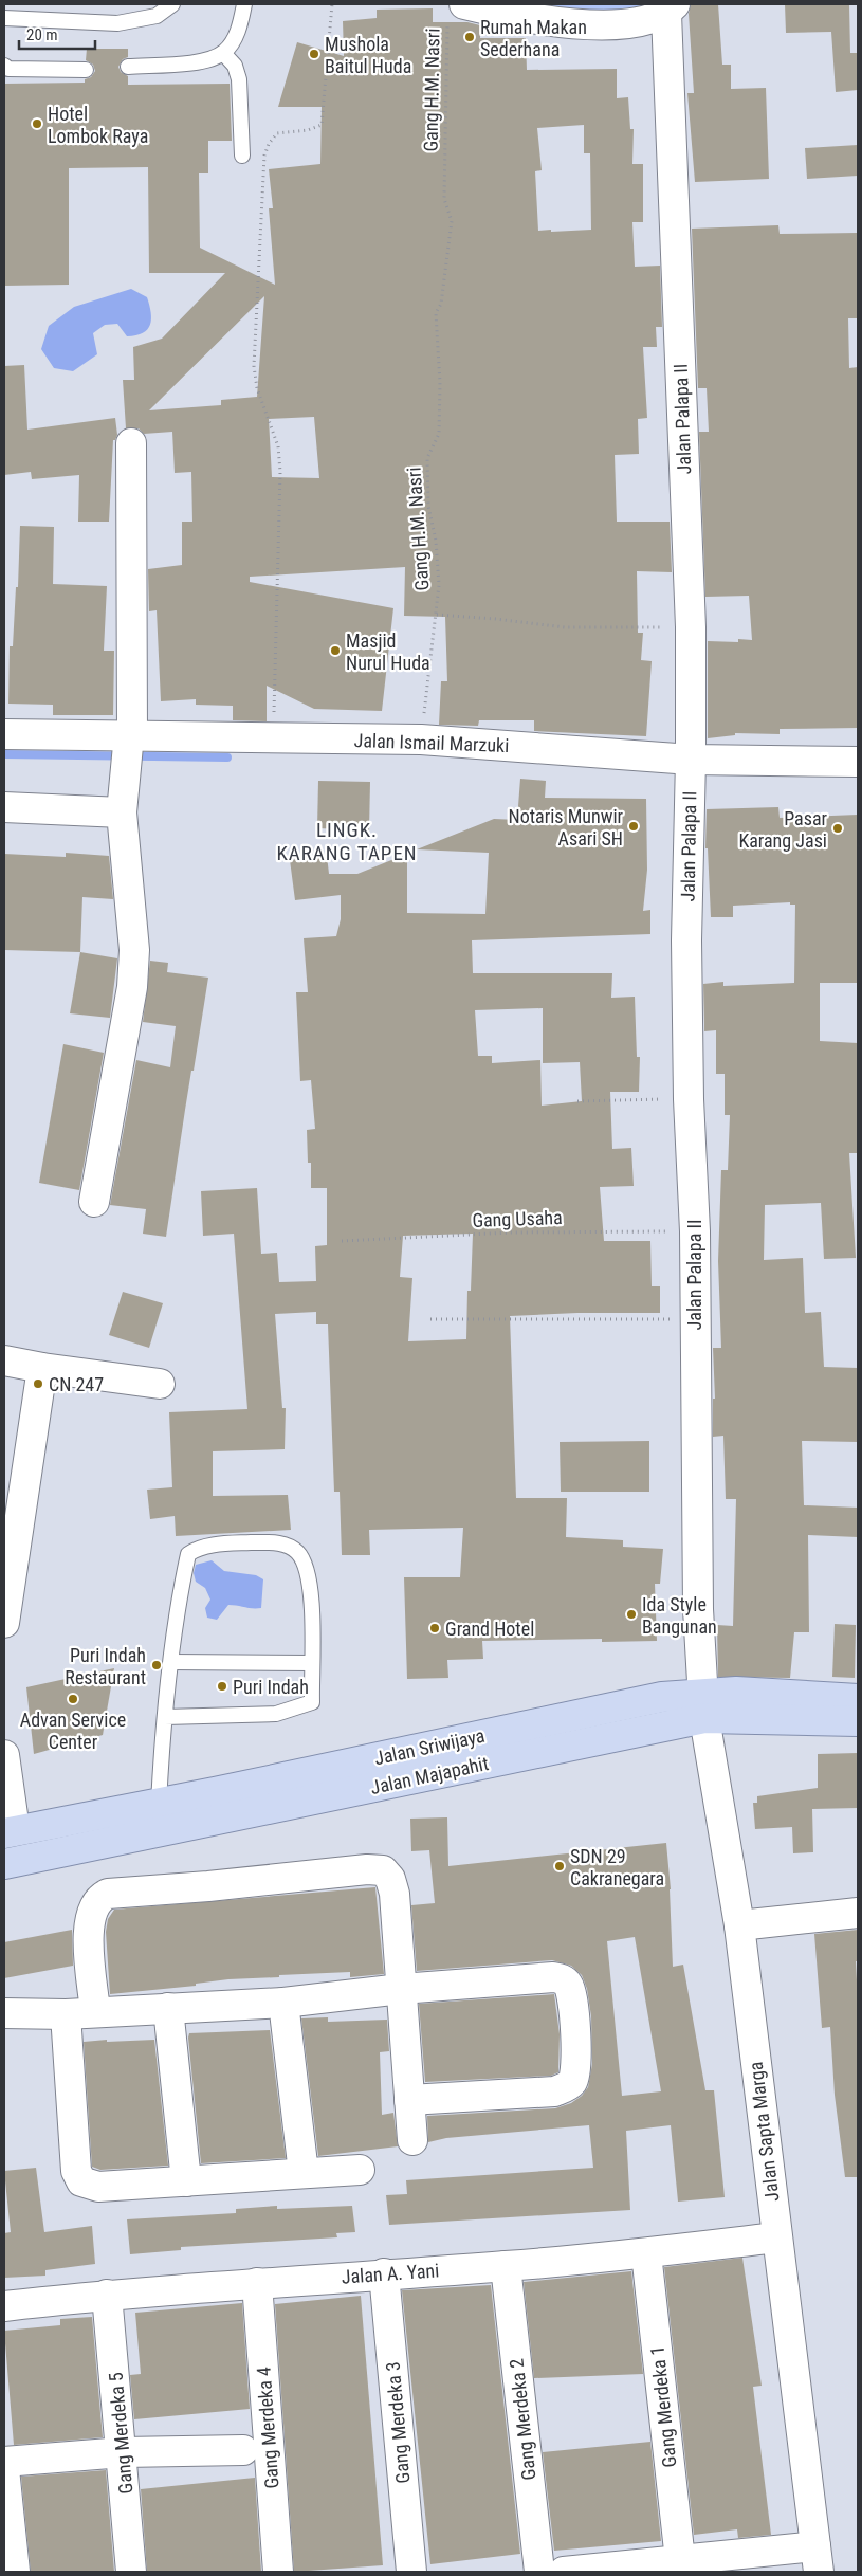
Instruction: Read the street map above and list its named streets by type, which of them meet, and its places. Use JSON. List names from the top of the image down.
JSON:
{
  "streets": {
    "main road": ["Jalan Sriwijaya", "Jalan Majapahit"],
    "street": [
      "Jalan Palapa II",
      "Jalan Ismail Marzuki",
      "Jalan Sapta Marga",
      "Jalan A. Yani",
      "Gang Merdeka 1",
      "Gang Merdeka 2",
      "Gang Merdeka 3",
      "Gang Merdeka 4",
      "Gang Merdeka 5"
    ],
    "path": ["Gang H.M. Nasri", "Gang Usaha"]
  },
  "crossings": [
    ["Gang H.M. Nasri", "Jalan Ismail Marzuki"],
    ["Jalan Palapa II", "Jalan Ismail Marzuki"],
    ["Jalan Palapa II", "Gang Usaha"],
    ["Jalan Palapa II", "Jalan Sriwijaya"],
    ["Jalan Palapa II", "Jalan Majapahit"],
    ["Jalan Palapa II", "Jalan Sapta Marga"],
    ["Jalan Sriwijaya", "Jalan Majapahit"],
    ["Jalan Sriwijaya", "Jalan Sapta Marga"],
    ["Jalan Majapahit", "Jalan Sapta Marga"],
    ["Jalan Sapta Marga", "Jalan A. Yani"],
    ["Jalan A. Yani", "Gang Merdeka 1"],
    ["Jalan A. Yani", "Gang Merdeka 2"],
    ["Jalan A. Yani", "Gang Merdeka 3"],
    ["Jalan A. Yani", "Gang Merdeka 4"],
    ["Jalan A. Yani", "Gang Merdeka 5"]
  ],
  "districts": ["LINGK. KARANG TAPEN"],
  "places": [
    "Rumah Makan Sederhana",
    "Mushola Baitul Huda",
    "Hotel Lombok Raya",
    "Masjid Nurul Huda",
    "Notaris Munwir Asari SH",
    "Pasar Karang Jasi",
    "CN 247",
    "Ida Style Bangunan",
    "Grand Hotel",
    "Puri Indah Restaurant",
    "Puri Indah",
    "Advan Service Center",
    "SDN 29 Cakranegara"
  ],
  "scale_bar": "20 m"
}
